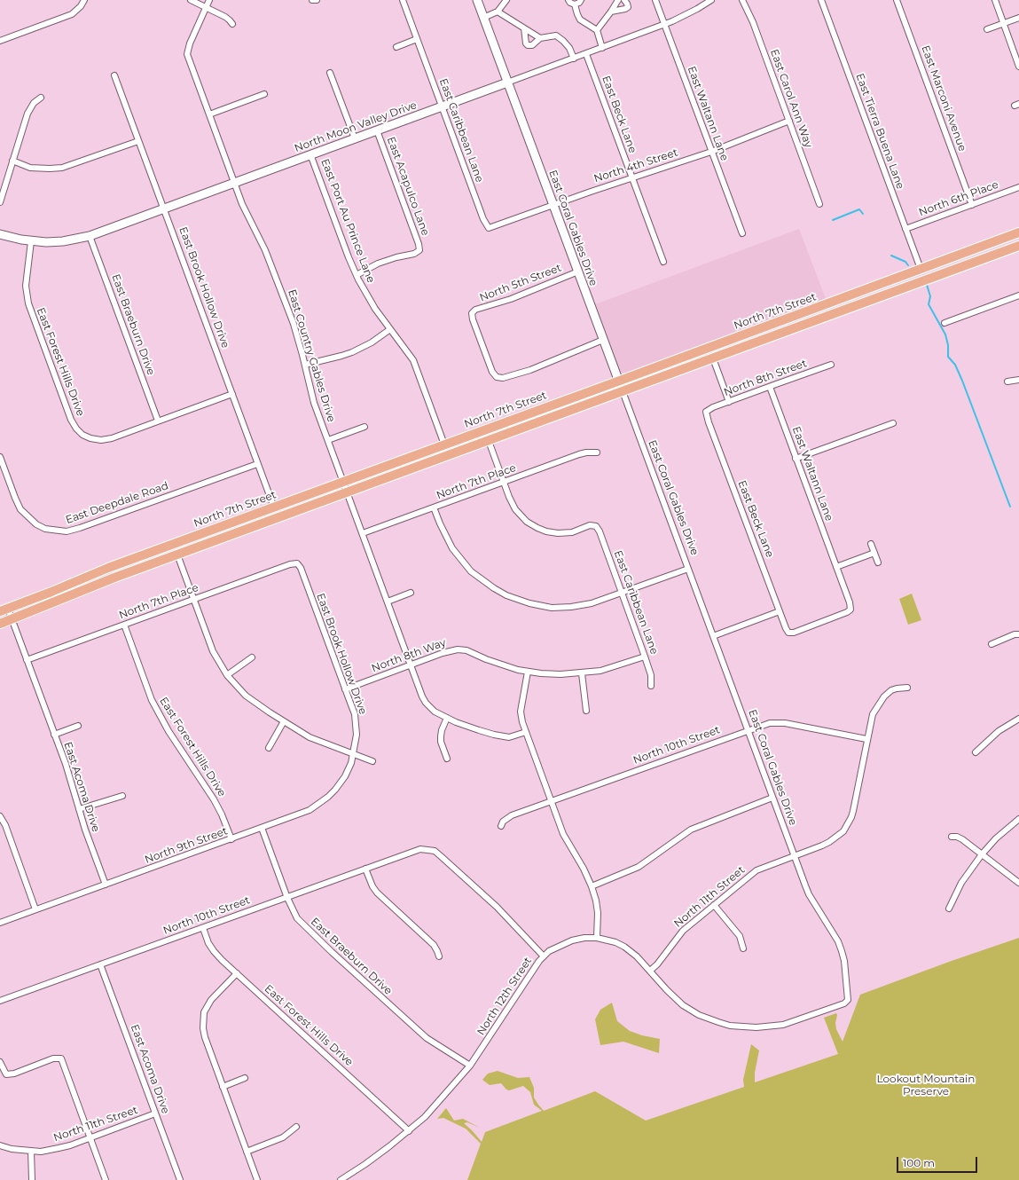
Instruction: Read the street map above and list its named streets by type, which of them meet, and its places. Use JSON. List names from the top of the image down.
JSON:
{
  "streets": {
    "main road": ["North 7th Street"],
    "street": [
      "East Carol Ann Way",
      "East Marconi Avenue",
      "East Waltann Lane",
      "East Beck Lane",
      "North Moon Valley Drive",
      "East Caribbean Lane",
      "East Tierra Buena Lane",
      "North 4th Street",
      "East Acapulco Lane",
      "North 6th Place",
      "East Port Au Prince Lane",
      "East Coral Gables Drive",
      "North 5th Street",
      "East Brook Hollow Drive",
      "East Braeburn Drive",
      "East Country Gables Drive",
      "East Forest Hills Drive",
      "North 8th Street",
      "North 7th Place",
      "East Deepdale Road",
      "North 8th Way",
      "North 10th Street",
      "East Acoma Drive",
      "North 9th Street",
      "North 11th Street",
      "North 12th Street"
    ]
  },
  "crossings": [
    ["East Carol Ann Way", "North 4th Street"],
    ["East Marconi Avenue", "North 6th Place"],
    ["East Waltann Lane", "East Beck Lane"],
    ["East Waltann Lane", "North Moon Valley Drive"],
    ["East Waltann Lane", "North 4th Street"],
    ["East Waltann Lane", "North 8th Street"],
    ["East Beck Lane", "North Moon Valley Drive"],
    ["East Beck Lane", "North 4th Street"],
    ["East Beck Lane", "North 8th Street"],
    ["North Moon Valley Drive", "East Caribbean Lane"],
    ["North Moon Valley Drive", "East Acapulco Lane"],
    ["North Moon Valley Drive", "East Port Au Prince Lane"],
    ["North Moon Valley Drive", "East Coral Gables Drive"],
    ["North Moon Valley Drive", "East Brook Hollow Drive"],
    ["North Moon Valley Drive", "East Braeburn Drive"],
    ["North Moon Valley Drive", "East Country Gables Drive"],
    ["North Moon Valley Drive", "East Forest Hills Drive"],
    ["East Caribbean Lane", "North 4th Street"],
    ["East Caribbean Lane", "North 7th Place"],
    ["East Caribbean Lane", "North 8th Way"],
    ["East Tierra Buena Lane", "North 6th Place"],
    ["East Tierra Buena Lane", "North 7th Street"],
    ["North 4th Street", "East Coral Gables Drive"],
    ["East Acapulco Lane", "East Port Au Prince Lane"],
    ["East Port Au Prince Lane", "North 7th Street"],
    ["East Coral Gables Drive", "North 5th Street"],
    ["East Coral Gables Drive", "North 7th Street"],
    ["East Coral Gables Drive", "North 10th Street"],
    ["East Coral Gables Drive", "North 11th Street"],
    ["East Coral Gables Drive", "North 12th Street"],
    ["East Brook Hollow Drive", "North 7th Street"],
    ["East Brook Hollow Drive", "East Forest Hills Drive"],
    ["East Brook Hollow Drive", "North 7th Place"],
    ["East Brook Hollow Drive", "East Deepdale Road"],
    ["East Brook Hollow Drive", "North 8th Way"],
    ["East Brook Hollow Drive", "North 9th Street"],
    ["North 7th Street", "East Country Gables Drive"],
    ["North 7th Street", "East Acoma Drive"],
    ["East Braeburn Drive", "East Forest Hills Drive"],
    ["East Braeburn Drive", "North 10th Street"],
    ["East Braeburn Drive", "North 9th Street"],
    ["East Braeburn Drive", "North 12th Street"],
    ["East Country Gables Drive", "North 7th Place"],
    ["East Country Gables Drive", "North 8th Way"],
    ["East Forest Hills Drive", "North 7th Place"],
    ["East Forest Hills Drive", "North 10th Street"],
    ["East Forest Hills Drive", "North 9th Street"],
    ["East Forest Hills Drive", "North 12th Street"],
    ["North 7th Place", "East Acoma Drive"],
    ["North 10th Street", "East Acoma Drive"],
    ["North 10th Street", "North 12th Street"],
    ["East Acoma Drive", "North 9th Street"],
    ["East Acoma Drive", "North 11th Street"],
    ["North 11th Street", "North 12th Street"]
  ],
  "parks": ["Lookout Mountain Preserve"],
  "scale_bar": "100 m"
}
